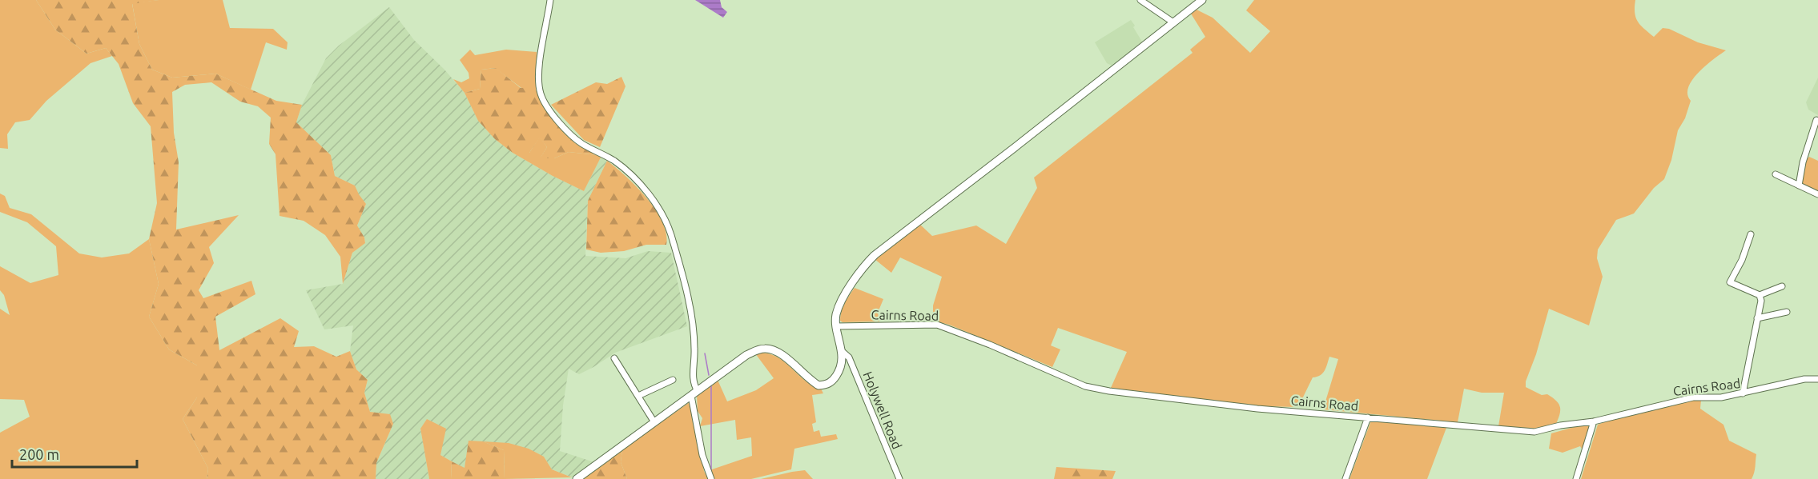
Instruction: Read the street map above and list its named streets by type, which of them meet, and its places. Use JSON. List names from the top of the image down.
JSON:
{
  "streets": {
    "street": ["Cairns Road", "Holywell Road"]
  },
  "scale_bar": "200 m"
}
